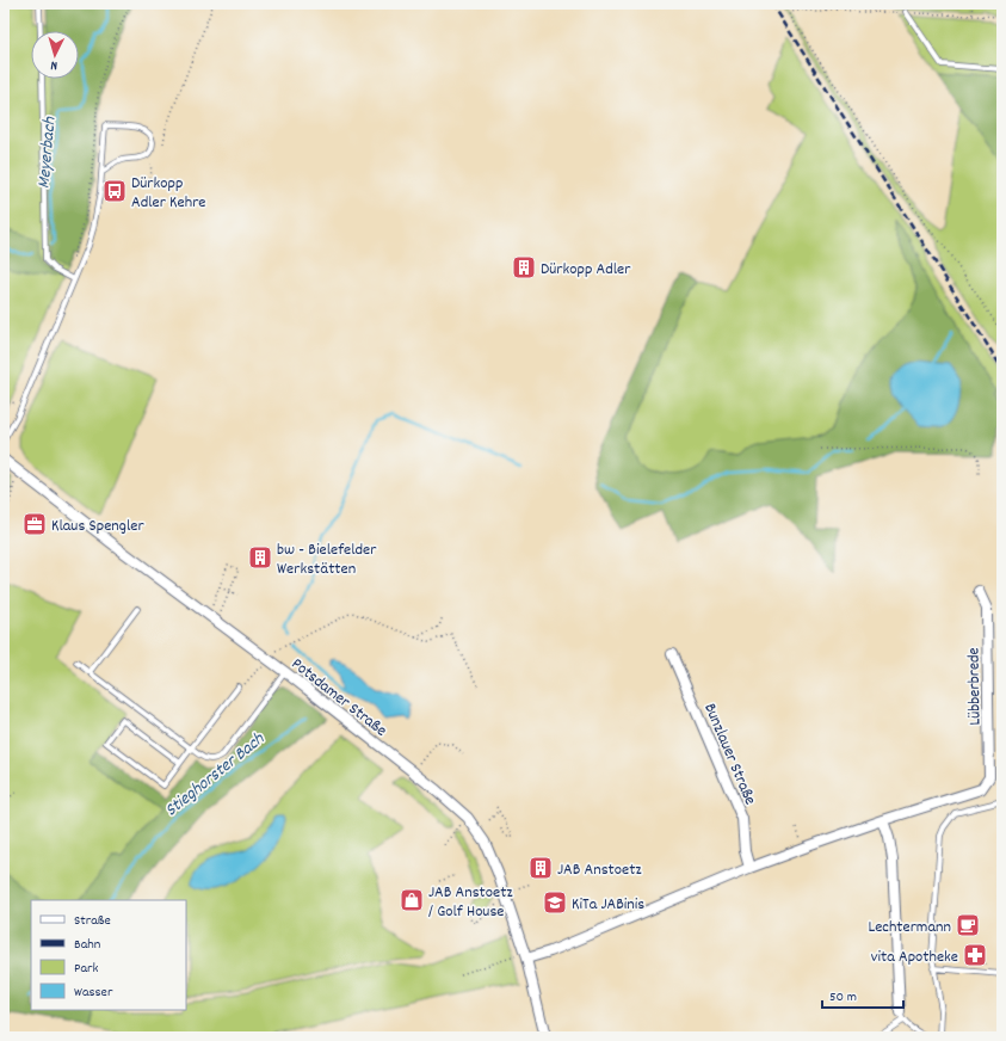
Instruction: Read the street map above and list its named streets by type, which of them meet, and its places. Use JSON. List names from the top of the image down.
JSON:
{
  "streets": {
    "street": ["Lübberbrede", "Potsdamer Straße", "Bunzlauer Straße"]
  },
  "water": ["Meyerbach", "Stieghorster Bach"],
  "places": {
    "bus stop": ["Dürkopp Adler Kehre"],
    "building": ["Dürkopp Adler", "bw - Bielefelder Werkstätten", "JAB Anstoetz"],
    "office": ["Klaus Spengler"],
    "shop": ["JAB Anstoetz / Golf House"],
    "school or university": ["KiTa JABinis"],
    "cafe": ["Lechtermann"],
    "pharmacy": ["vita Apotheke"]
  },
  "legend": [
    "Straße",
    "Bahn",
    "Park",
    "Wasser"
  ],
  "scale_bar": "50 m",
  "north": "bottom"
}
